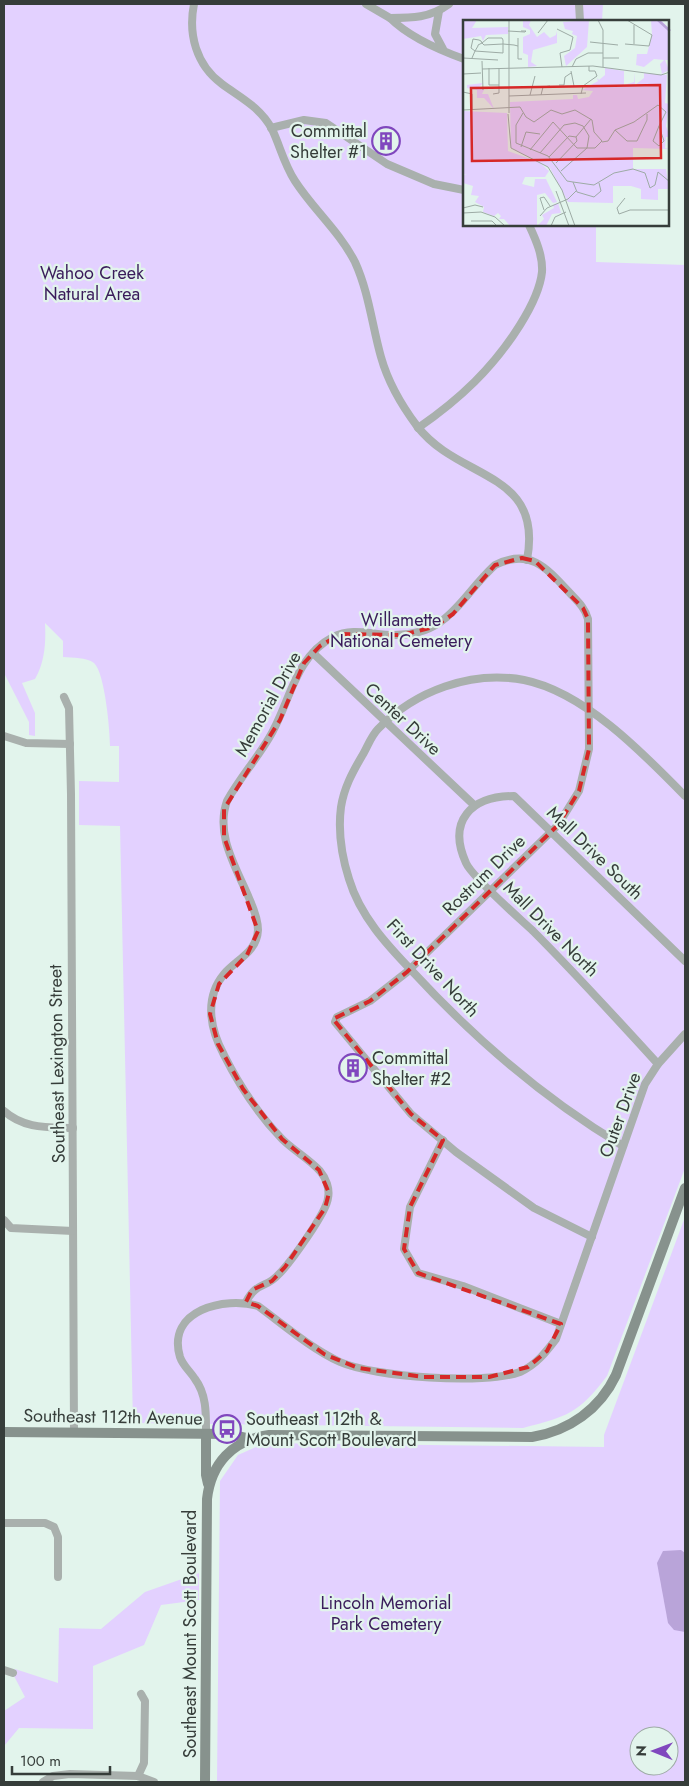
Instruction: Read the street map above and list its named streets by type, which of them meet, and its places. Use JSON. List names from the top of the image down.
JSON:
{
  "streets": {
    "main road": ["Southeast 112th Avenue", "Southeast Mount Scott Boulevard"],
    "street": [
      "Memorial Drive",
      "Center Drive",
      "Mall Drive South",
      "Rostrum Drive",
      "Mall Drive North",
      "First Drive North",
      "Southeast Lexington Street",
      "Outer Drive"
    ]
  },
  "crossings": [
    ["Memorial Drive", "Center Drive"],
    ["Memorial Drive", "Outer Drive"],
    ["Center Drive", "Mall Drive South"],
    ["Center Drive", "Mall Drive North"],
    ["Center Drive", "First Drive North"],
    ["Mall Drive South", "Rostrum Drive"],
    ["Mall Drive South", "Mall Drive North"],
    ["Rostrum Drive", "Mall Drive North"],
    ["Rostrum Drive", "First Drive North"],
    ["Mall Drive North", "Outer Drive"],
    ["First Drive North", "Outer Drive"],
    ["Southeast Lexington Street", "Southeast 112th Avenue"],
    ["Southeast 112th Avenue", "Southeast Mount Scott Boulevard"]
  ],
  "parks": ["Wahoo Creek Natural Area", "Willamette National Cemetery", "Lincoln Memorial Park Cemetery"],
  "places": {
    "building": ["Committal Shelter #1", "Committal Shelter #2"],
    "bus stop": ["Southeast 112th & Mount Scott Boulevard"]
  },
  "scale_bar": "100 m",
  "north": "left"
}
